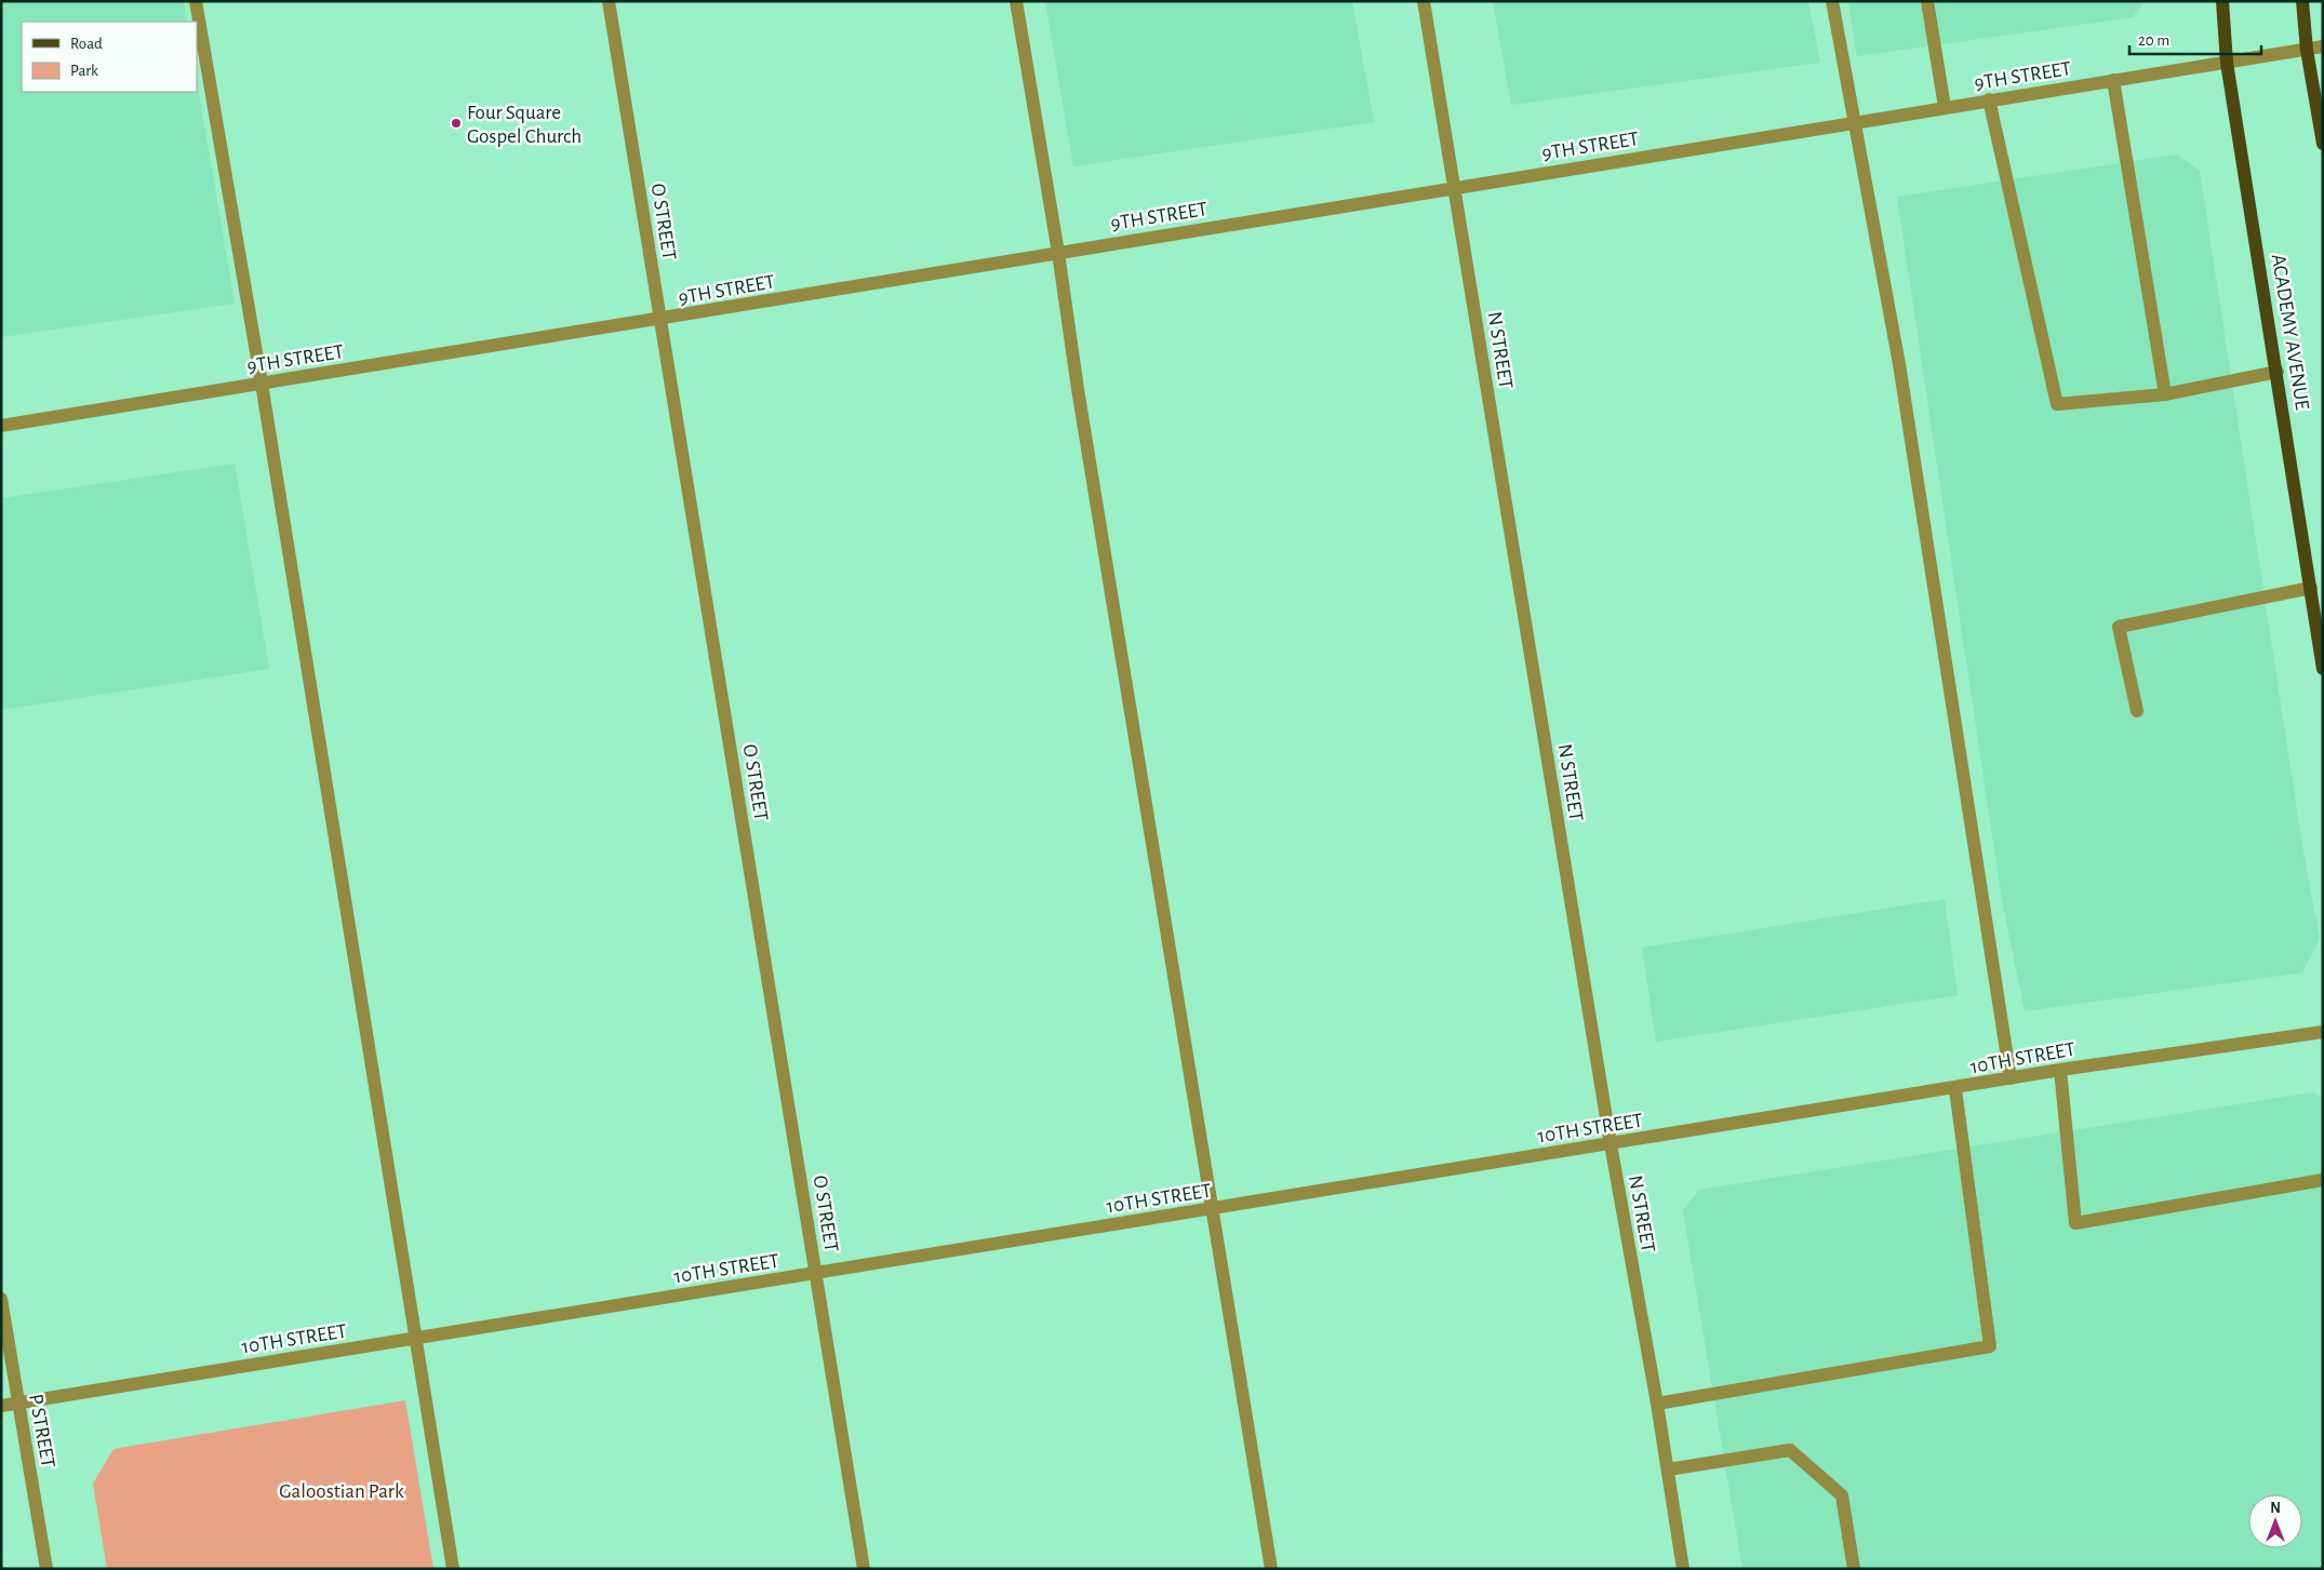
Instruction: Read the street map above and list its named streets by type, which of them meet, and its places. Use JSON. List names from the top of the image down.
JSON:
{
  "streets": {
    "main road": ["ACADEMY AVENUE"],
    "street": [
      "9TH STREET",
      "O STREET",
      "N STREET",
      "10TH STREET",
      "P STREET"
    ]
  },
  "crossings": [
    ["9TH STREET", "O STREET"],
    ["9TH STREET", "ACADEMY AVENUE"],
    ["9TH STREET", "N STREET"],
    ["O STREET", "10TH STREET"],
    ["N STREET", "10TH STREET"],
    ["10TH STREET", "P STREET"]
  ],
  "parks": ["Galoostian Park"],
  "places": ["Four Square Gospel Church"],
  "legend": ["Road", "Park"],
  "scale_bar": "20 m",
  "north": "top"
}
